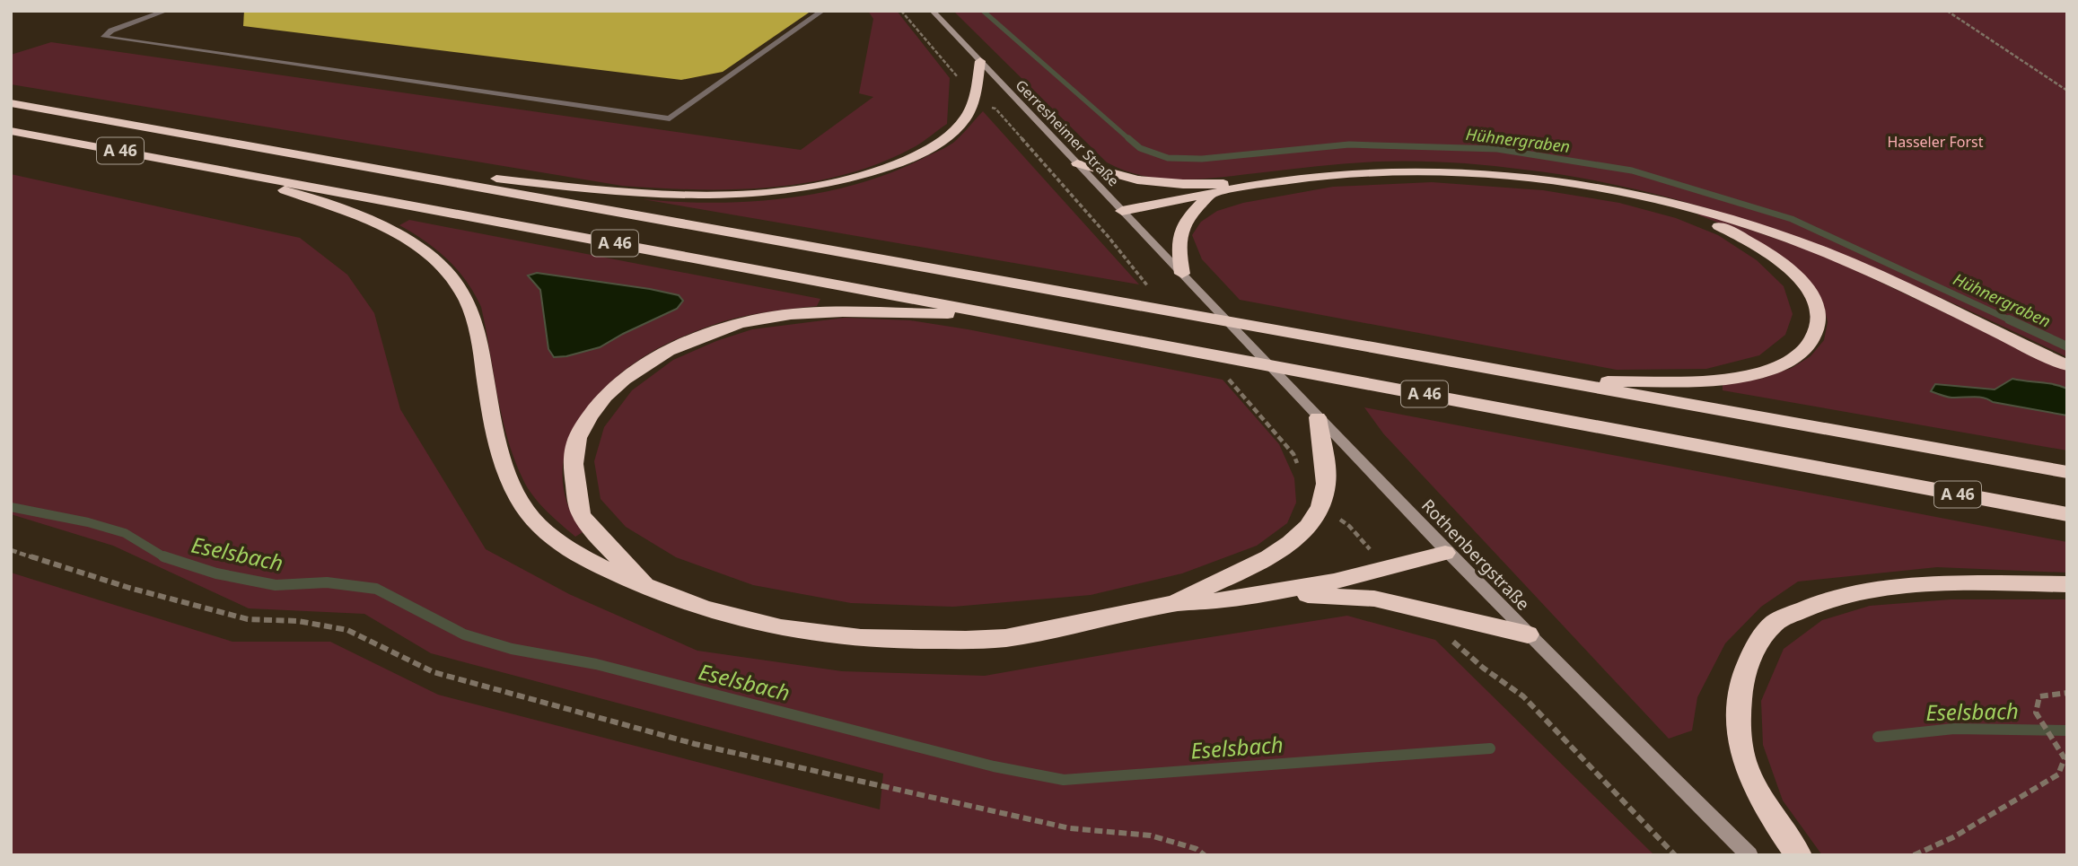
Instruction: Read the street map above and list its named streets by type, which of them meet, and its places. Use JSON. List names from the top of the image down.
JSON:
{
  "streets": {
    "highway": ["A 46"],
    "main road": ["Gerresheimer Straße", "Rothenbergstraße"]
  },
  "crossings": [
    ["Gerresheimer Straße", "Rothenbergstraße"]
  ],
  "water": ["Hühnergraben", "Eselsbach"],
  "parks": ["Hasseler Forst"]
}
